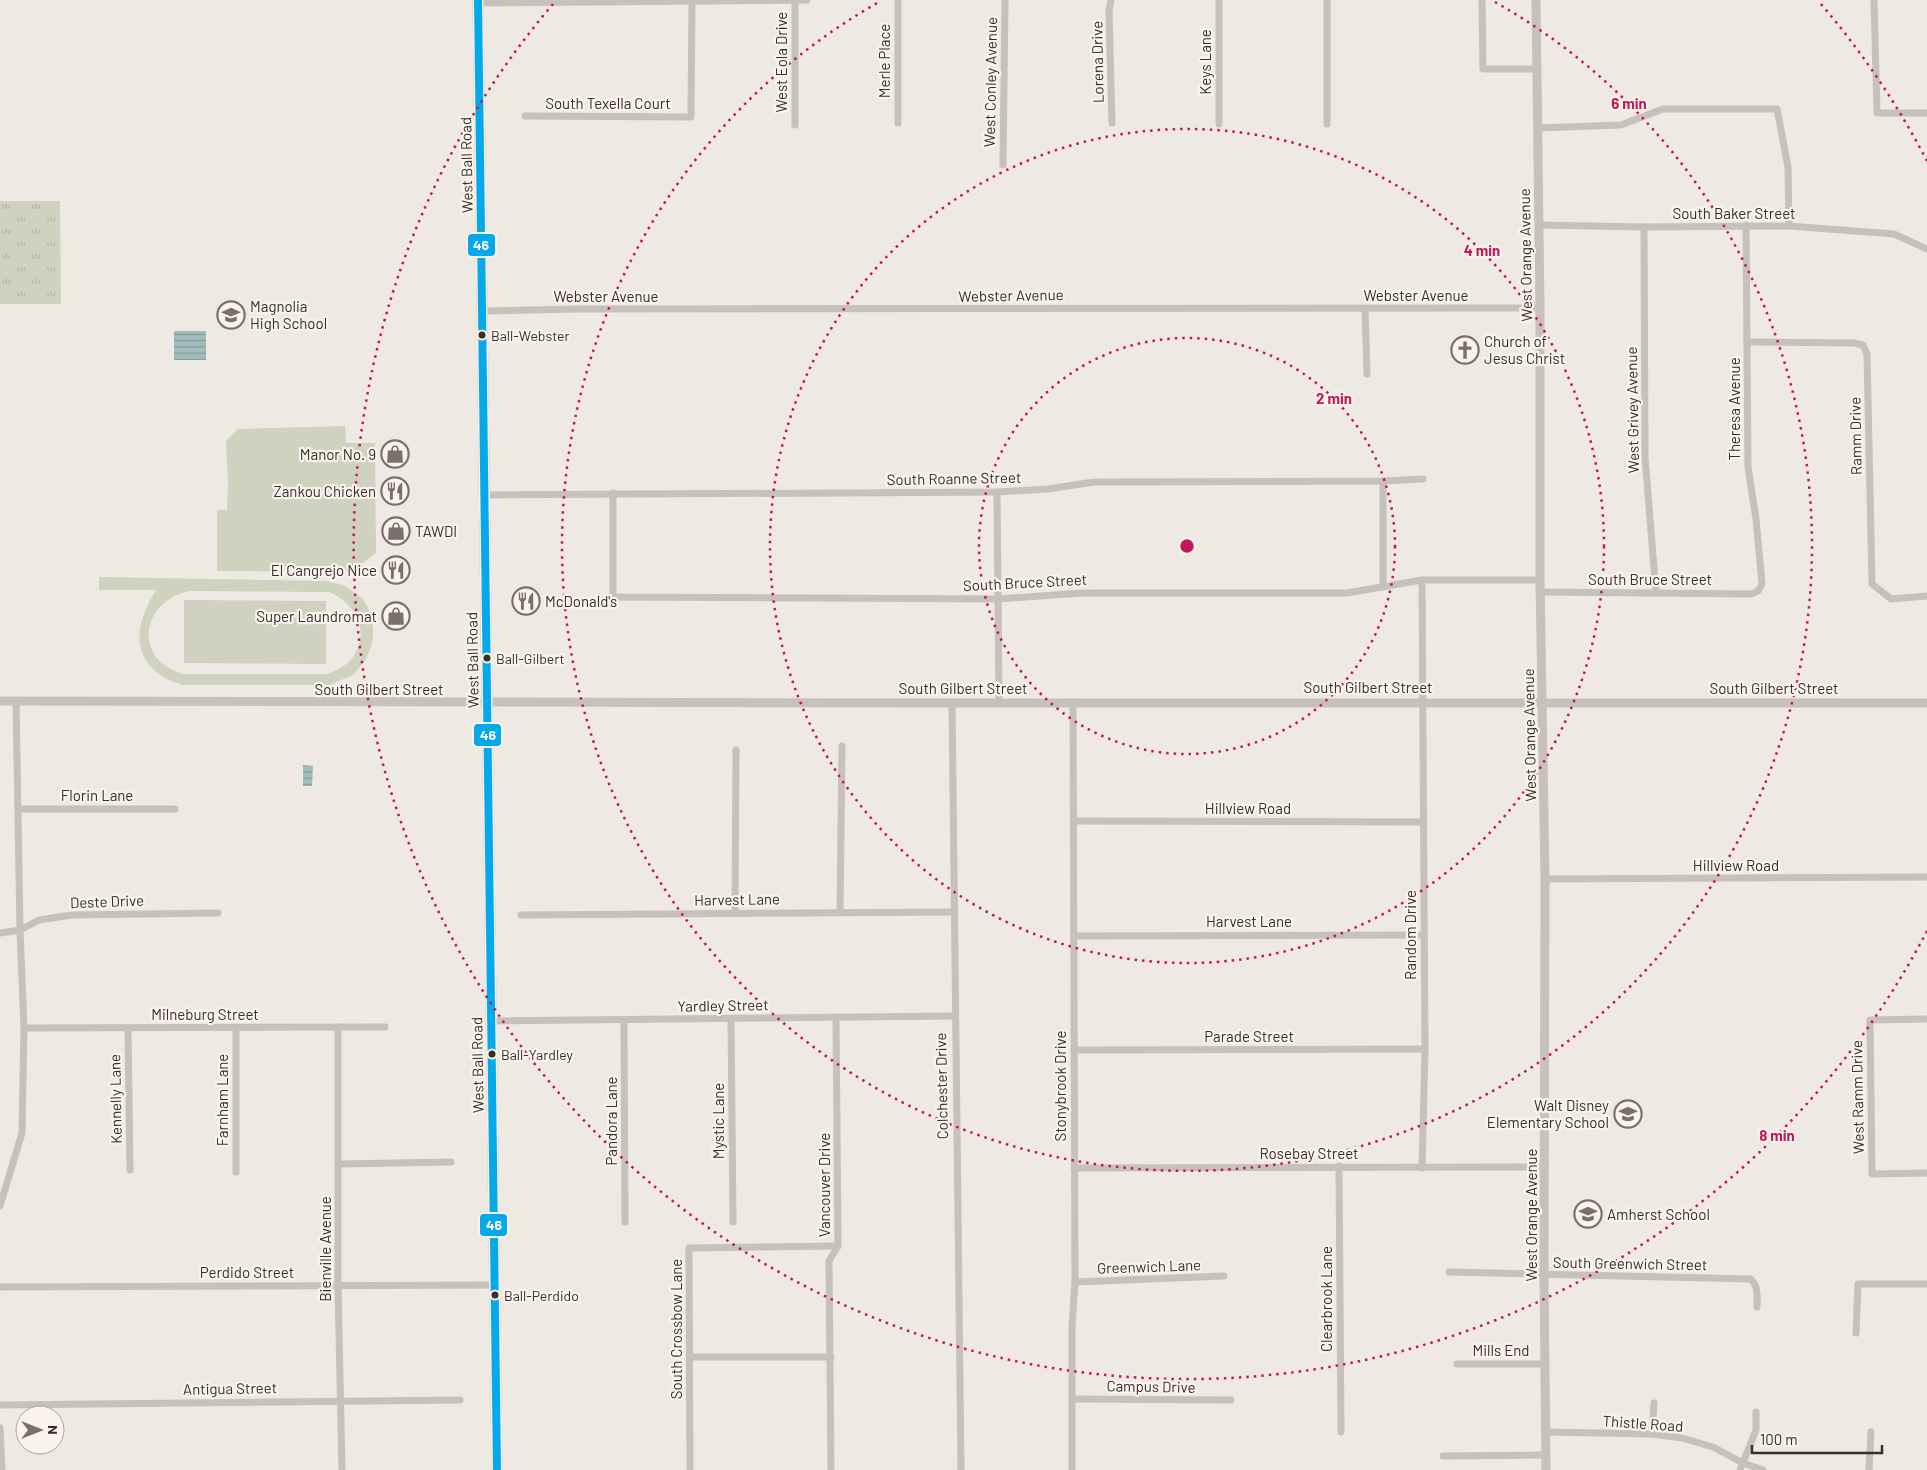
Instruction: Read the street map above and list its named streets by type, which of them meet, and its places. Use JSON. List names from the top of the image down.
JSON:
{
  "streets": {
    "main road": ["West Ball Road"],
    "street": [
      "Merle Place",
      "West Eola Drive",
      "Lorena Drive",
      "Keys Lane",
      "West Conley Avenue",
      "South Texella Court",
      "South Baker Street",
      "West Orange Avenue",
      "Webster Avenue",
      "Theresa Avenue",
      "West Grivey Avenue",
      "Ramm Drive",
      "South Roanne Street",
      "South Bruce Street",
      "South Gilbert Street",
      "Florin Lane",
      "Hillview Road",
      "Harvest Lane",
      "Deste Drive",
      "Random Drive",
      "Yardley Street",
      "Milneburg Street",
      "Parade Street",
      "Colchester Drive",
      "Stonybrook Drive",
      "West Ramm Drive",
      "Kennelly Lane",
      "Farnham Lane",
      "Pandora Lane",
      "Mystic Lane",
      "Rosebay Street",
      "Vancouver Drive",
      "Bienville Avenue",
      "South Greenwich Street",
      "Greenwich Lane",
      "Perdido Street",
      "Clearbrook Lane",
      "South Crossbow Lane",
      "Mills End",
      "Campus Drive",
      "Antigua Street",
      "Thistle Road"
    ]
  },
  "crossings": [
    ["West Ball Road", "Webster Avenue"],
    ["West Ball Road", "South Roanne Street"],
    ["West Ball Road", "South Gilbert Street"],
    ["West Ball Road", "Yardley Street"],
    ["West Ball Road", "Perdido Street"],
    ["South Baker Street", "West Orange Avenue"],
    ["South Baker Street", "Theresa Avenue"],
    ["South Baker Street", "West Grivey Avenue"],
    ["West Orange Avenue", "Webster Avenue"],
    ["West Orange Avenue", "South Bruce Street"],
    ["West Orange Avenue", "South Gilbert Street"],
    ["West Orange Avenue", "Hillview Road"],
    ["West Orange Avenue", "Rosebay Street"],
    ["West Orange Avenue", "South Greenwich Street"],
    ["West Orange Avenue", "Mills End"],
    ["West Orange Avenue", "Thistle Road"],
    ["Theresa Avenue", "Ramm Drive"],
    ["Theresa Avenue", "South Bruce Street"],
    ["West Grivey Avenue", "South Bruce Street"],
    ["South Roanne Street", "South Bruce Street"],
    ["South Bruce Street", "Random Drive"],
    ["South Gilbert Street", "Random Drive"],
    ["South Gilbert Street", "Colchester Drive"],
    ["South Gilbert Street", "Stonybrook Drive"],
    ["Hillview Road", "Random Drive"],
    ["Hillview Road", "Stonybrook Drive"],
    ["Harvest Lane", "Random Drive"],
    ["Harvest Lane", "Colchester Drive"],
    ["Harvest Lane", "Stonybrook Drive"],
    ["Random Drive", "Parade Street"],
    ["Random Drive", "Rosebay Street"],
    ["Yardley Street", "Colchester Drive"],
    ["Yardley Street", "Pandora Lane"],
    ["Yardley Street", "Mystic Lane"],
    ["Yardley Street", "Vancouver Drive"],
    ["Milneburg Street", "Kennelly Lane"],
    ["Milneburg Street", "Farnham Lane"],
    ["Milneburg Street", "Bienville Avenue"],
    ["Parade Street", "Stonybrook Drive"],
    ["Stonybrook Drive", "Rosebay Street"],
    ["Stonybrook Drive", "Greenwich Lane"],
    ["Stonybrook Drive", "Campus Drive"],
    ["Rosebay Street", "Clearbrook Lane"],
    ["Vancouver Drive", "South Crossbow Lane"],
    ["Bienville Avenue", "Perdido Street"],
    ["Bienville Avenue", "Antigua Street"]
  ],
  "places": {
    "school or university": ["Magnolia High School", "Walt Disney Elementary School", "Amherst School"],
    "other": [
      "Ball-Webster",
      "Ball-Gilbert",
      "Ball-Yardley",
      "Ball-Perdido"
    ],
    "church": ["Church of Jesus Christ"],
    "shop": ["Manor No. 9", "TAWDI", "Super Laundromat"],
    "restaurant": ["Zankou Chicken", "El Cangrejo Nice", "McDonald's"]
  },
  "lines": ["transit line 46"],
  "scale_bar": "100 m",
  "north": "right",
  "rings": [
    "6 min",
    "4 min",
    "2 min",
    "8 min"
  ]
}
